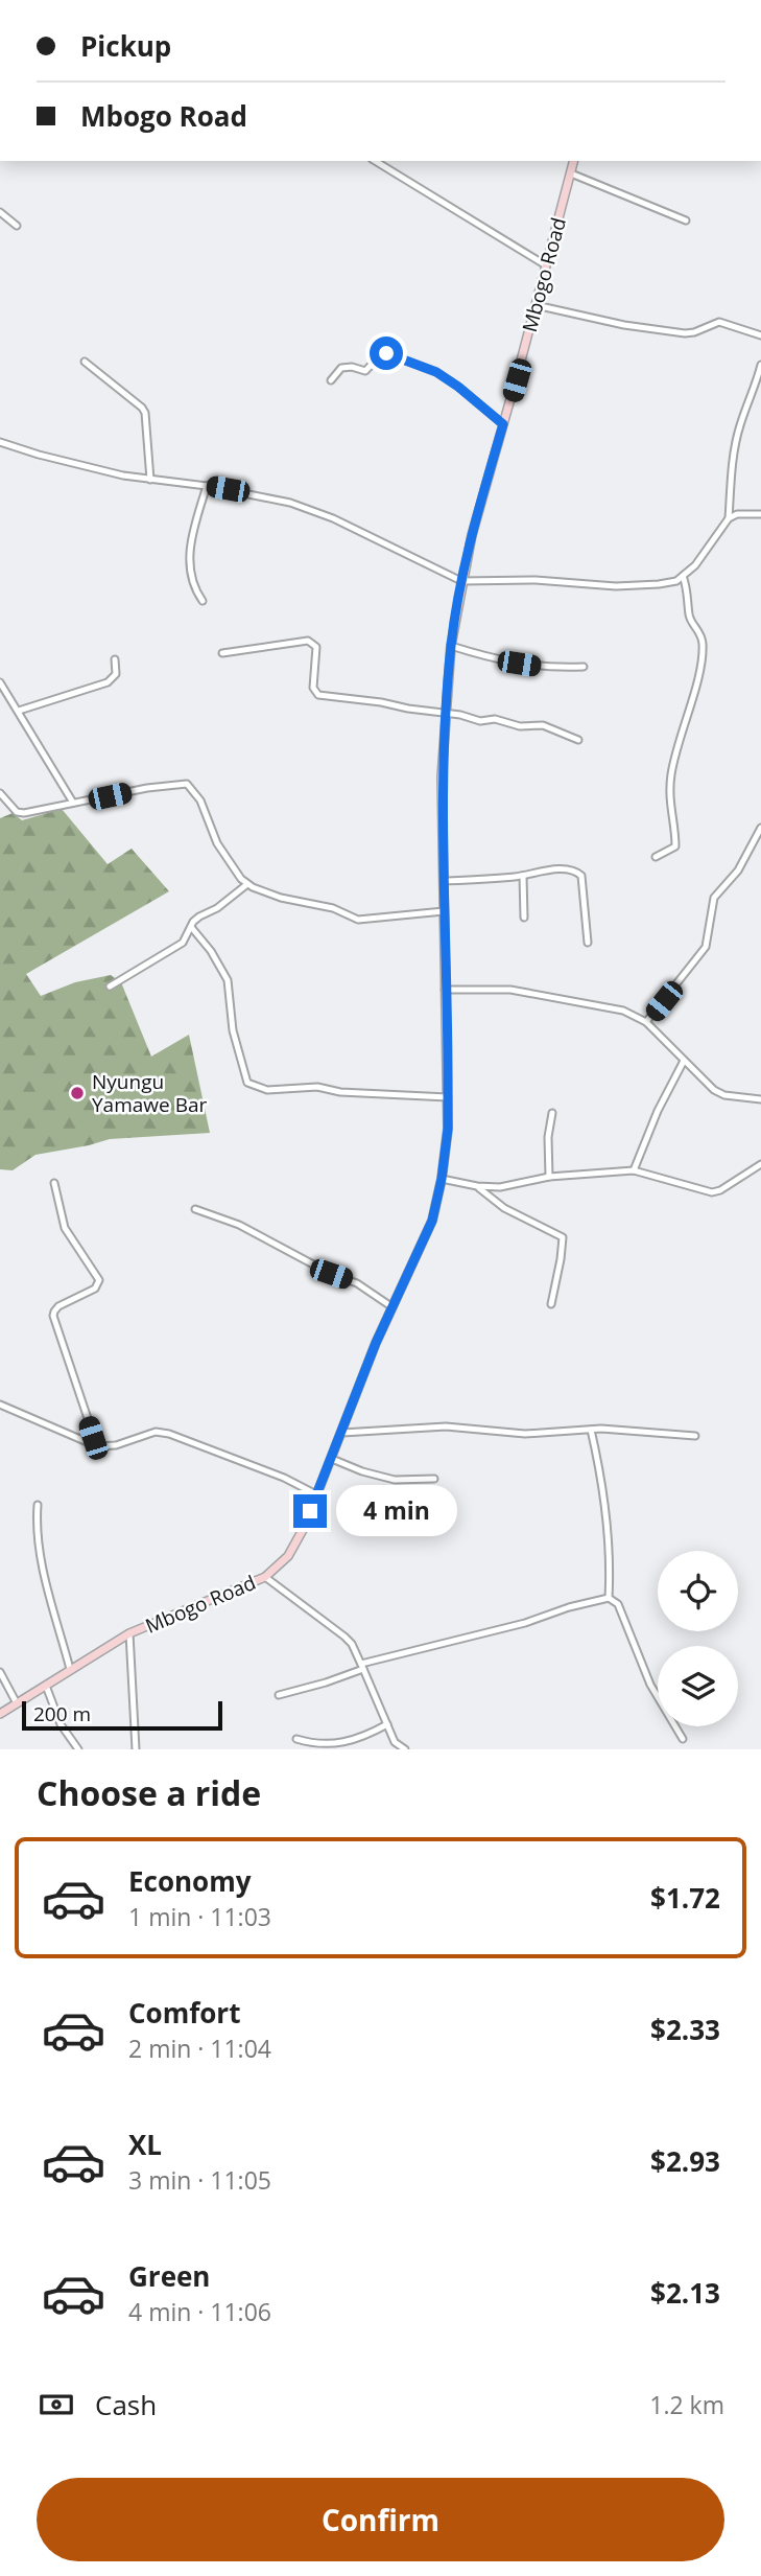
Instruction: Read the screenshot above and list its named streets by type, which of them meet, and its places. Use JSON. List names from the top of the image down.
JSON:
{
  "streets": {
    "main road": ["Mbogo Road"]
  },
  "places": ["Nyungu Yamawe Bar"],
  "scale_bar": "200 m",
  "page": {
    "banner": ["Pickup", "Mbogo Road"],
    "bubble": "4 min",
    "scale": "200 m",
    "heading": "Choose a ride",
    "list": [
      {
        "name": "Economy",
        "note": "1 min · 11:03",
        "value": "$1.72"
      },
      {
        "name": "Comfort",
        "note": "2 min · 11:04",
        "value": "$2.33"
      },
      {
        "name": "XL",
        "note": "3 min · 11:05",
        "value": "$2.93"
      },
      {
        "name": "Green",
        "note": "4 min · 11:06",
        "value": "$2.13"
      }
    ],
    "pay": ["Cash", "1.2 km"],
    "buttons": "Confirm"
  }
}
